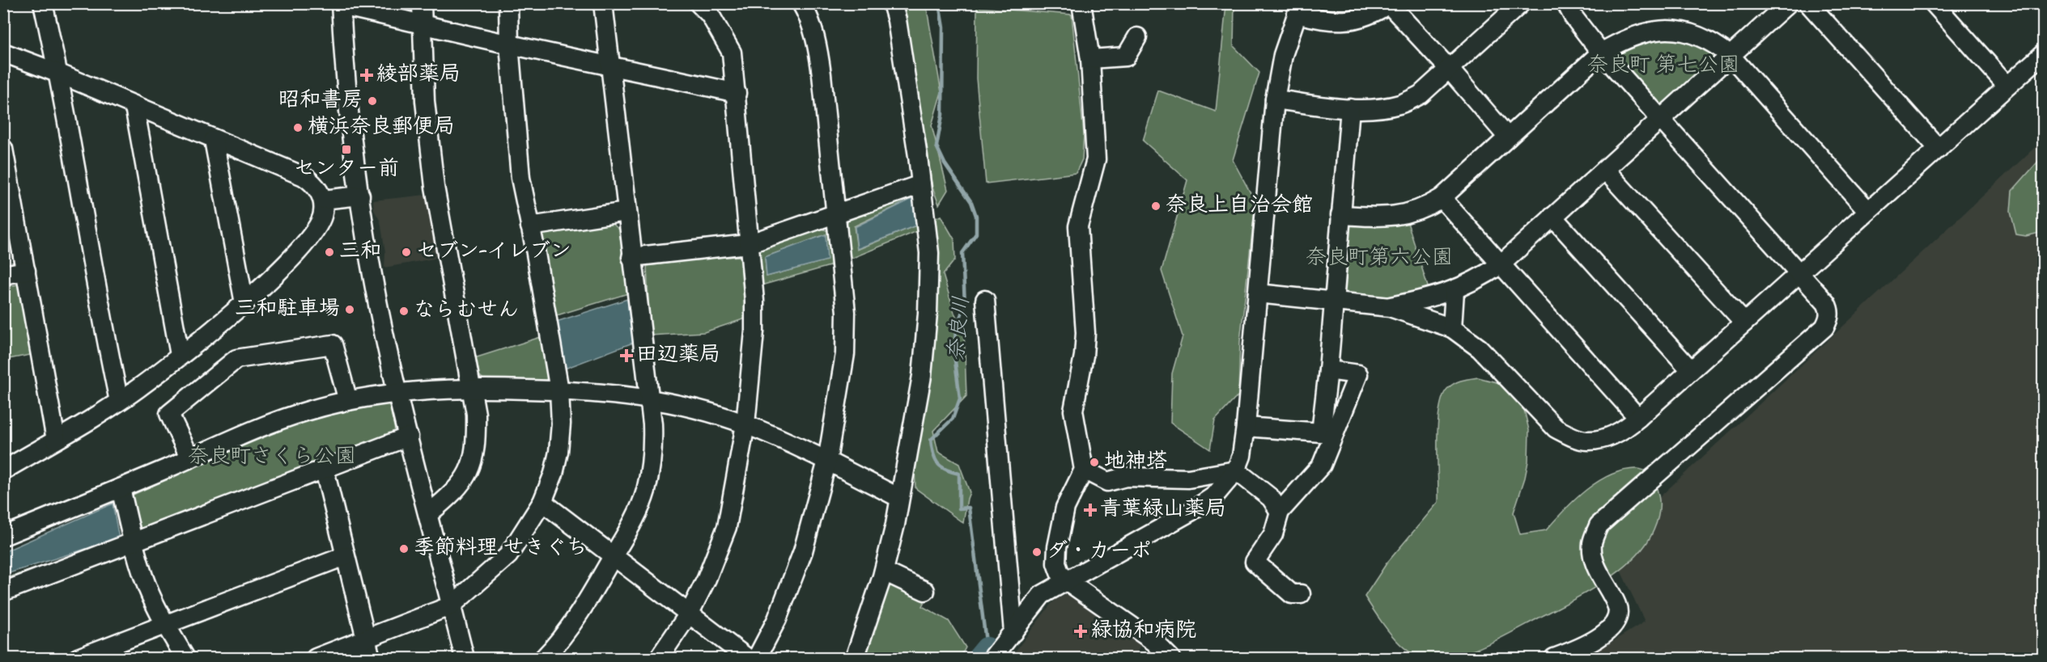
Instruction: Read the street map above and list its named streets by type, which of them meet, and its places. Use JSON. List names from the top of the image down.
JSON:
{
  "water": ["奈良川"],
  "parks": ["奈良町 第七公園", "奈良町第六公園", "奈良町さくら公園"],
  "places": {
    "health": [
      "綾部薬局",
      "田辺薬局",
      "青葉緑山薬局",
      "緑協和病院"
    ],
    "other": [
      "昭和書房",
      "横浜奈良郵便局",
      "奈良上自治会館",
      "三和",
      "セブン-イレブン",
      "三和駐車場",
      "ならむせん",
      "地神塔",
      "季節料理 せきぐち",
      "ダ・カーポ"
    ],
    "transit": ["センター前"]
  }
}
